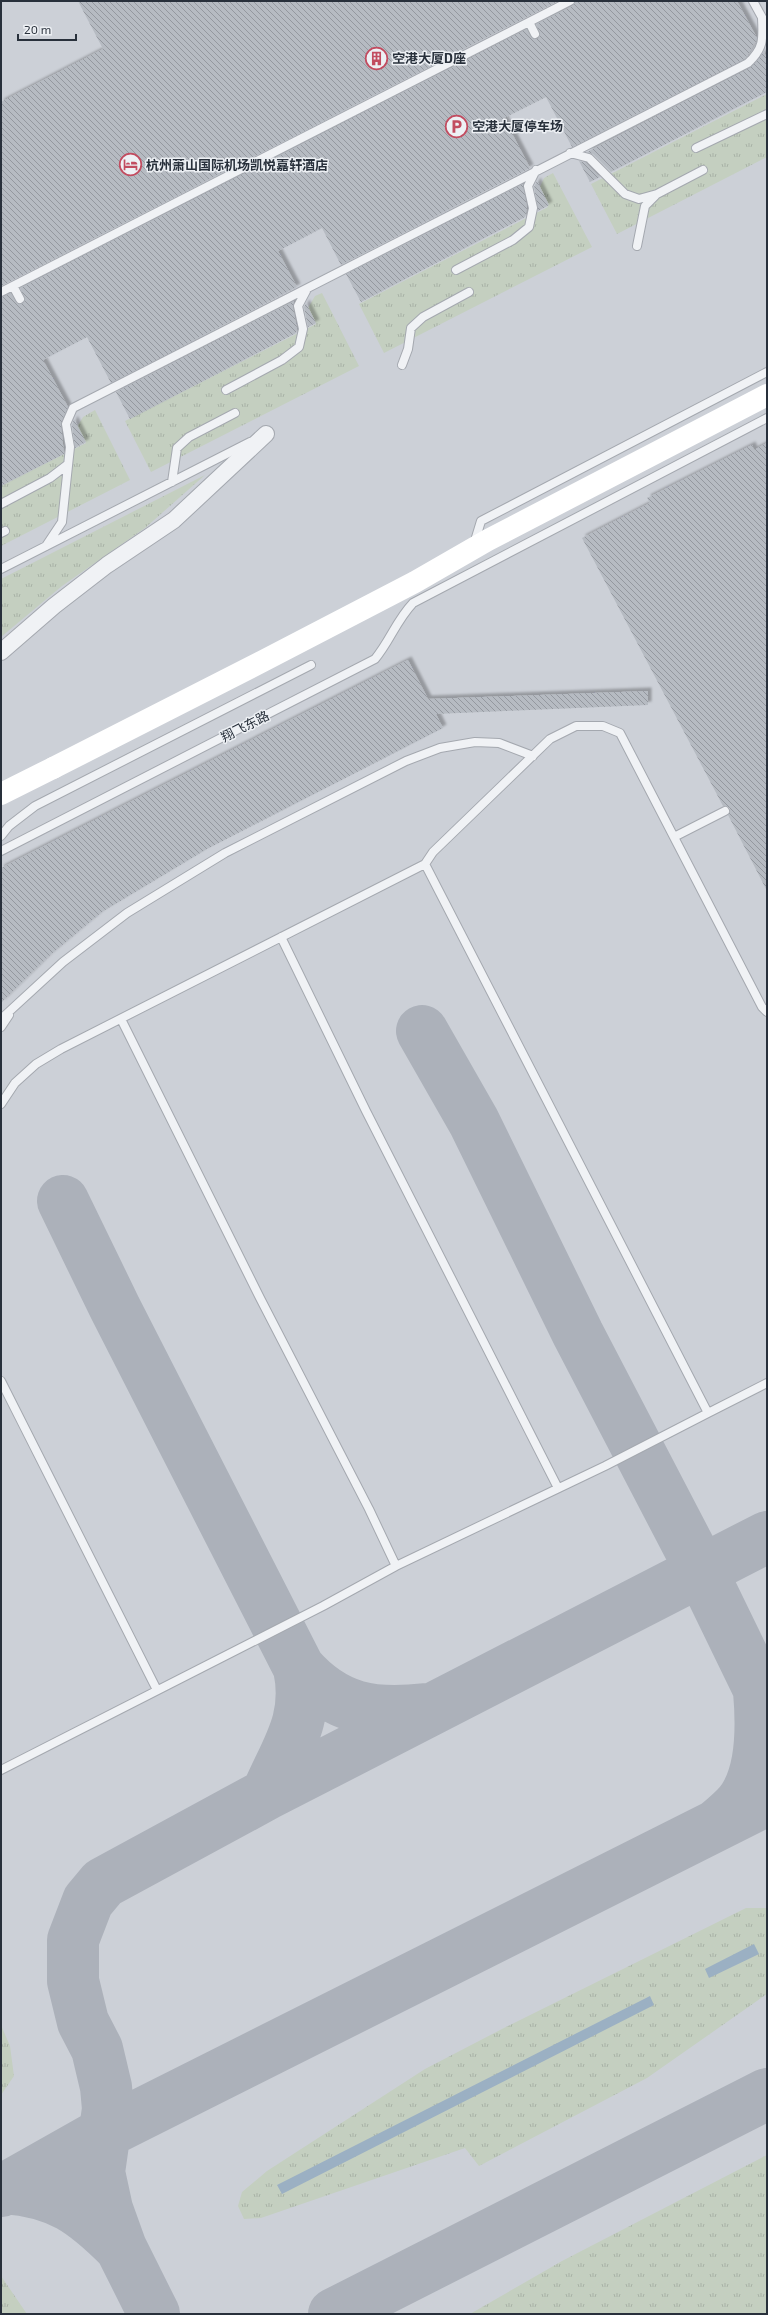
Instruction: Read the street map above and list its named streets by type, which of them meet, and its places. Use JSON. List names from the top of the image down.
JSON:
{
  "streets": {
    "lane": ["翔飞东路"]
  },
  "places": {
    "building": ["空港大厦D座"],
    "parking": ["空港大厦停车场"],
    "hotel": ["杭州萧山国际机场凯悦嘉轩酒店"]
  },
  "scale_bar": "20 m"
}
